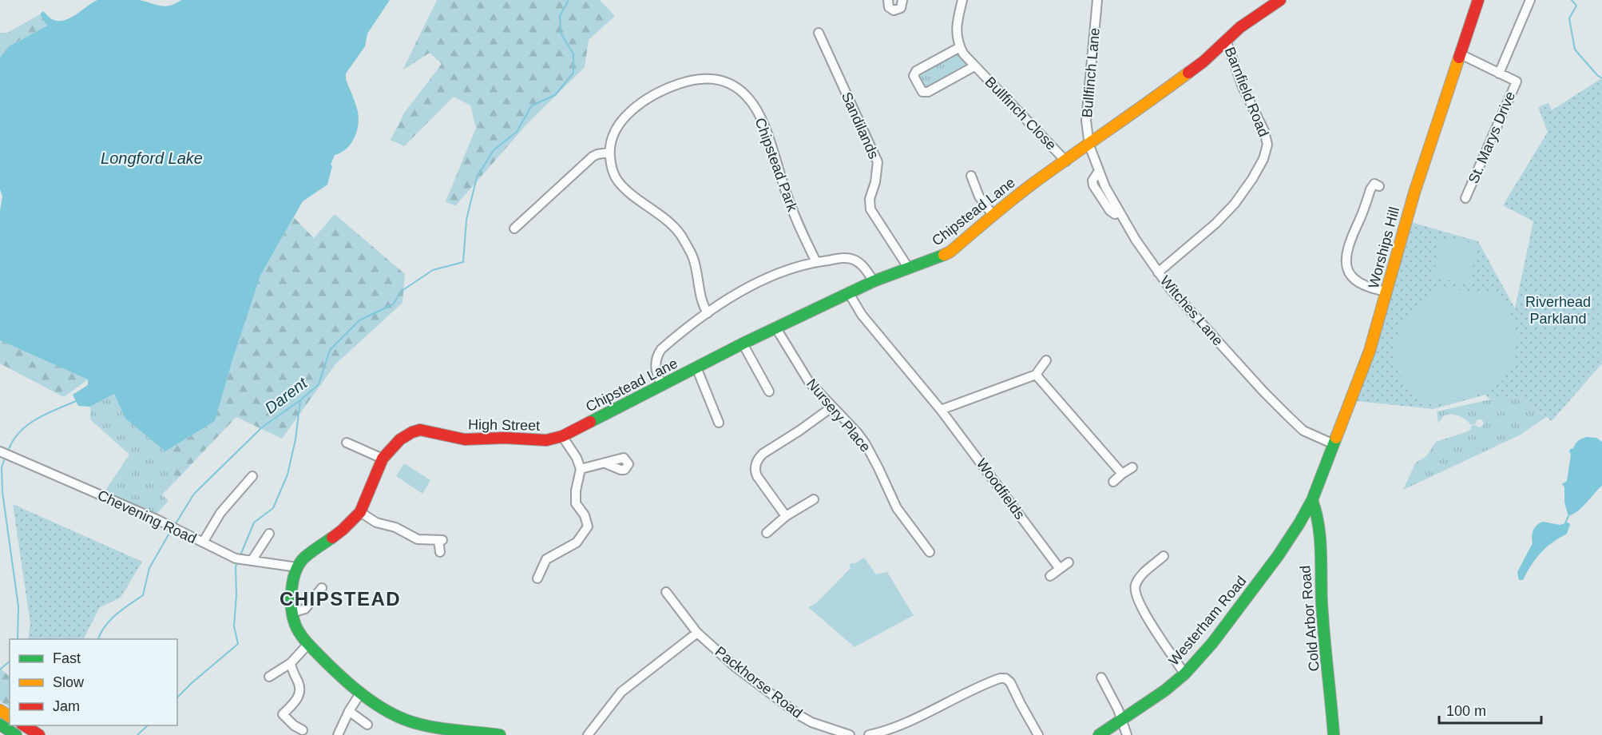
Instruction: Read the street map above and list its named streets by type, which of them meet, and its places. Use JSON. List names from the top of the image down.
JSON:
{
  "streets": {
    "main road": [
      "Chipstead Lane",
      "Worships Hill",
      "High Street",
      "Cold Arbor Road",
      "Westerham Road"
    ],
    "street": [
      "Bullfinch Lane",
      "Barnfield Road",
      "Bullfinch Close",
      "Sandilands",
      "St. Marys Drive",
      "Chipstead Park",
      "Witches Lane",
      "Nursery Place",
      "Woodfields",
      "Chevening Road",
      "Packhorse Road"
    ]
  },
  "crossings": [
    ["Bullfinch Lane", "Chipstead Lane"],
    ["Bullfinch Lane", "Witches Lane"],
    ["Barnfield Road", "Chipstead Lane"],
    ["Barnfield Road", "Witches Lane"],
    ["Bullfinch Close", "Chipstead Lane"],
    ["Sandilands", "Chipstead Lane"],
    ["St. Marys Drive", "Worships Hill"],
    ["Chipstead Lane", "Witches Lane"],
    ["Chipstead Lane", "Nursery Place"],
    ["Chipstead Lane", "High Street"],
    ["Chipstead Lane", "Woodfields"],
    ["Worships Hill", "Witches Lane"],
    ["Worships Hill", "Cold Arbor Road"],
    ["Worships Hill", "Westerham Road"],
    ["High Street", "Chevening Road"],
    ["Cold Arbor Road", "Westerham Road"]
  ],
  "districts": ["CHIPSTEAD"],
  "water": ["Longford Lake", "Darent"],
  "parks": ["Riverhead Parkland"],
  "legend": ["Fast", "Slow", "Jam"],
  "scale_bar": "100 m"
}
